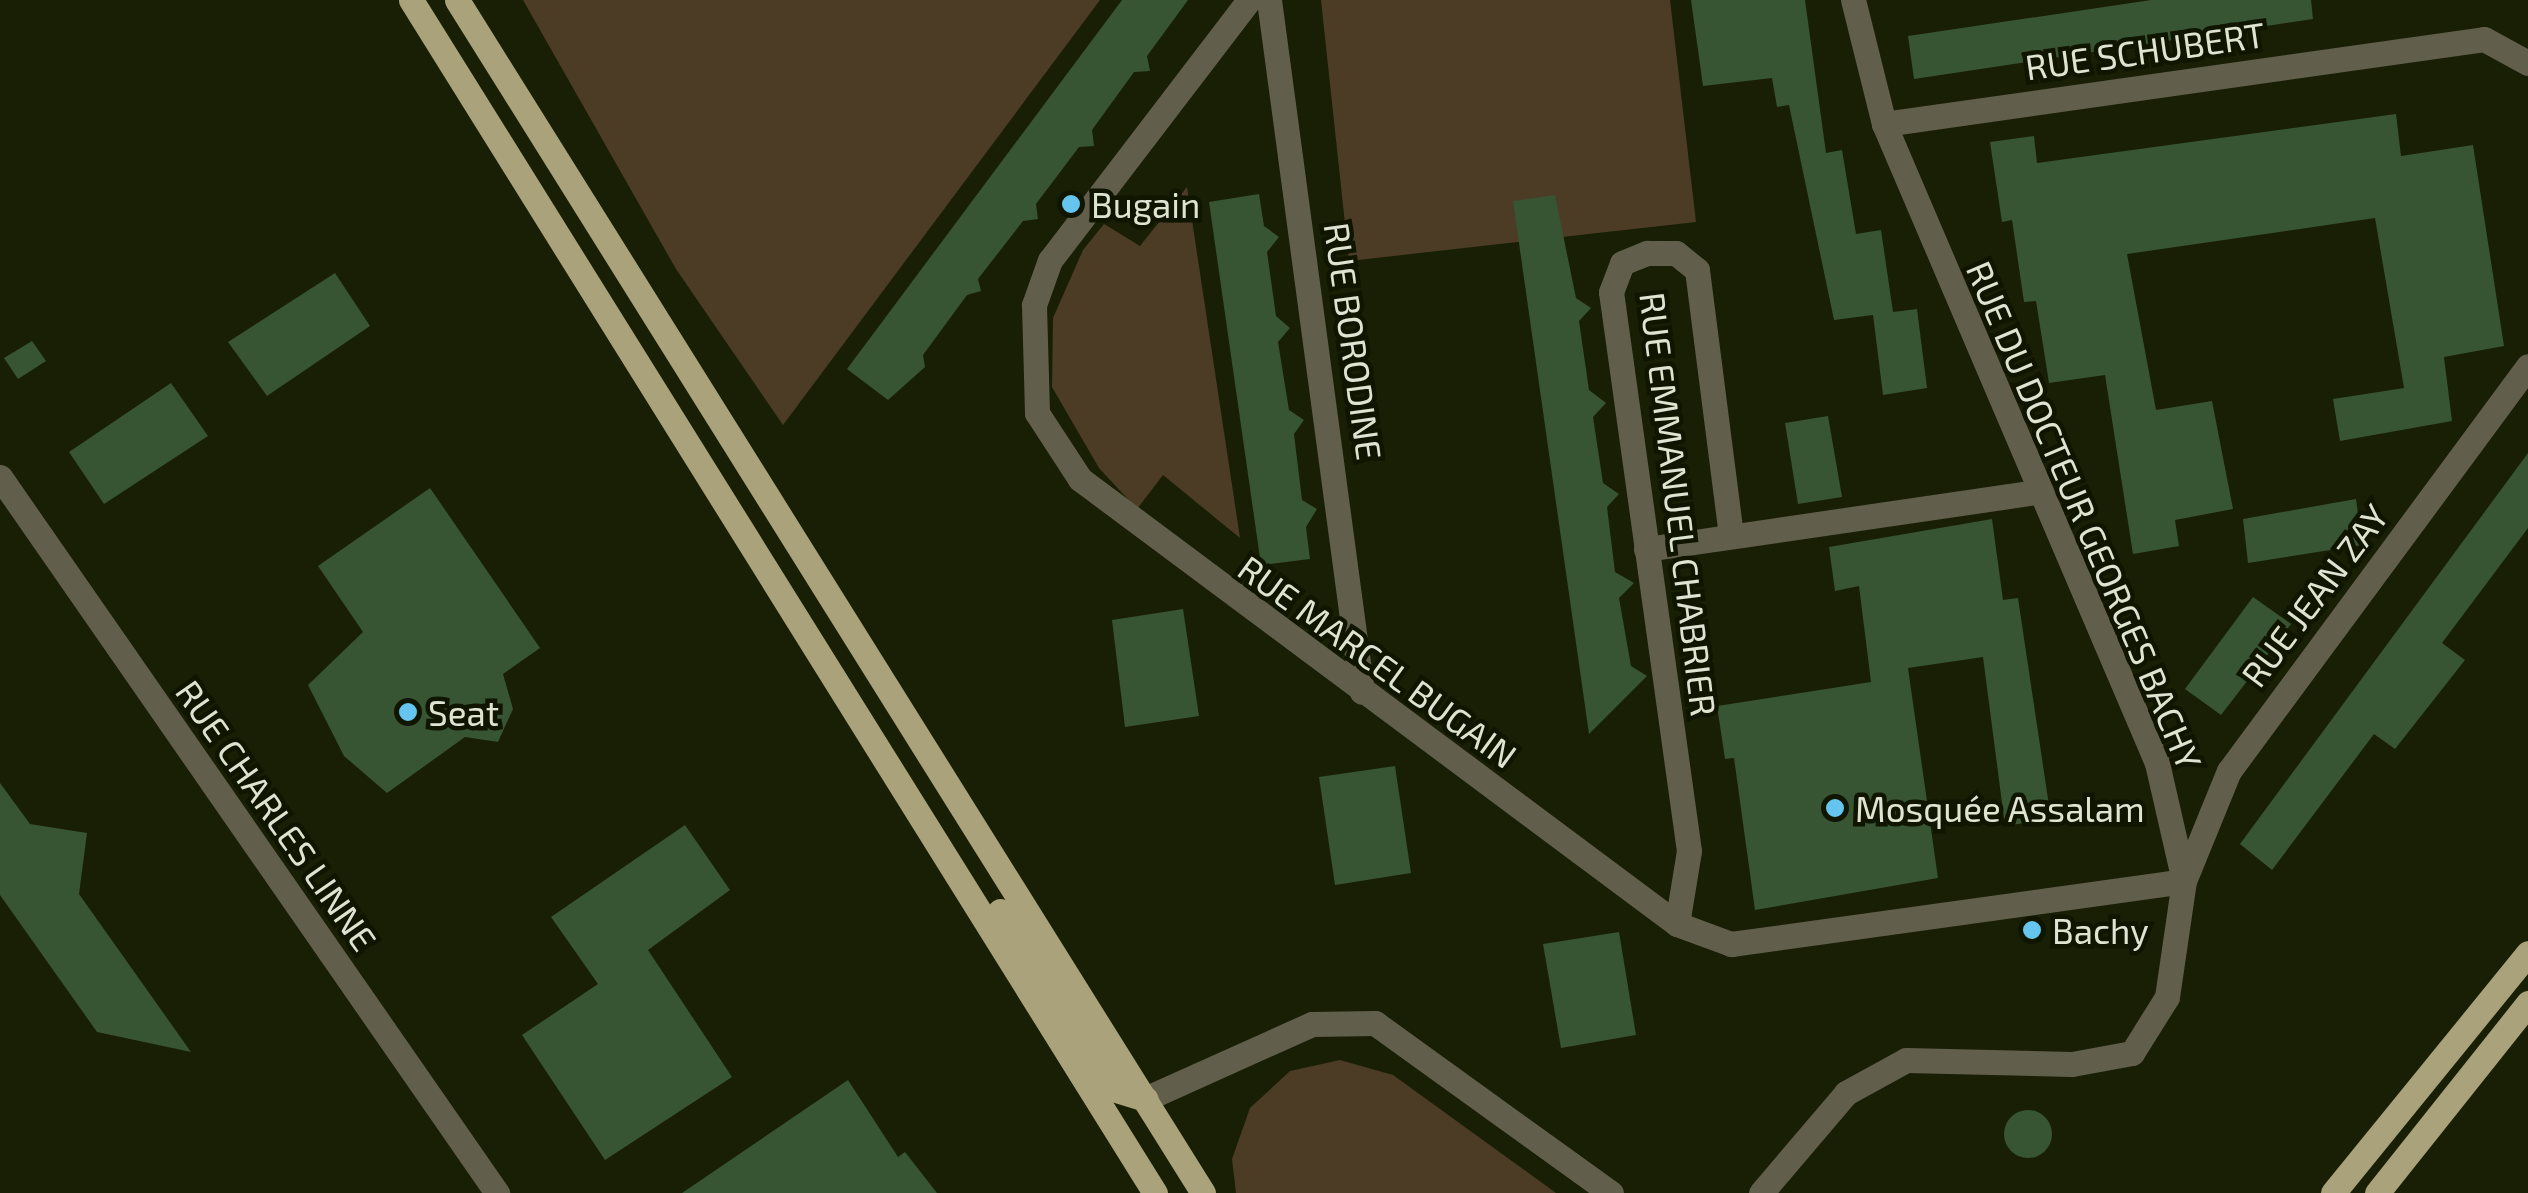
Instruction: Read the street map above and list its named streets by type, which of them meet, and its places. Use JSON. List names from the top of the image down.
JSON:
{
  "streets": {
    "street": [
      "RUE SCHUBERT",
      "RUE BORODINE",
      "RUE EMMANUEL CHABRIER",
      "RUE DU DOCTEUR GEORGES BACHY",
      "RUE JEAN ZAY",
      "RUE MARCEL BUGAIN",
      "RUE CHARLES LINNE"
    ]
  },
  "crossings": [
    ["RUE SCHUBERT", "RUE DU DOCTEUR GEORGES BACHY"],
    ["RUE BORODINE", "RUE MARCEL BUGAIN"],
    ["RUE EMMANUEL CHABRIER", "RUE MARCEL BUGAIN"],
    ["RUE DU DOCTEUR GEORGES BACHY", "RUE JEAN ZAY"],
    ["RUE DU DOCTEUR GEORGES BACHY", "RUE MARCEL BUGAIN"],
    ["RUE JEAN ZAY", "RUE MARCEL BUGAIN"]
  ],
  "places": [
    "Bugain",
    "Seat",
    "Mosquée Assalam",
    "Bachy"
  ]
}
